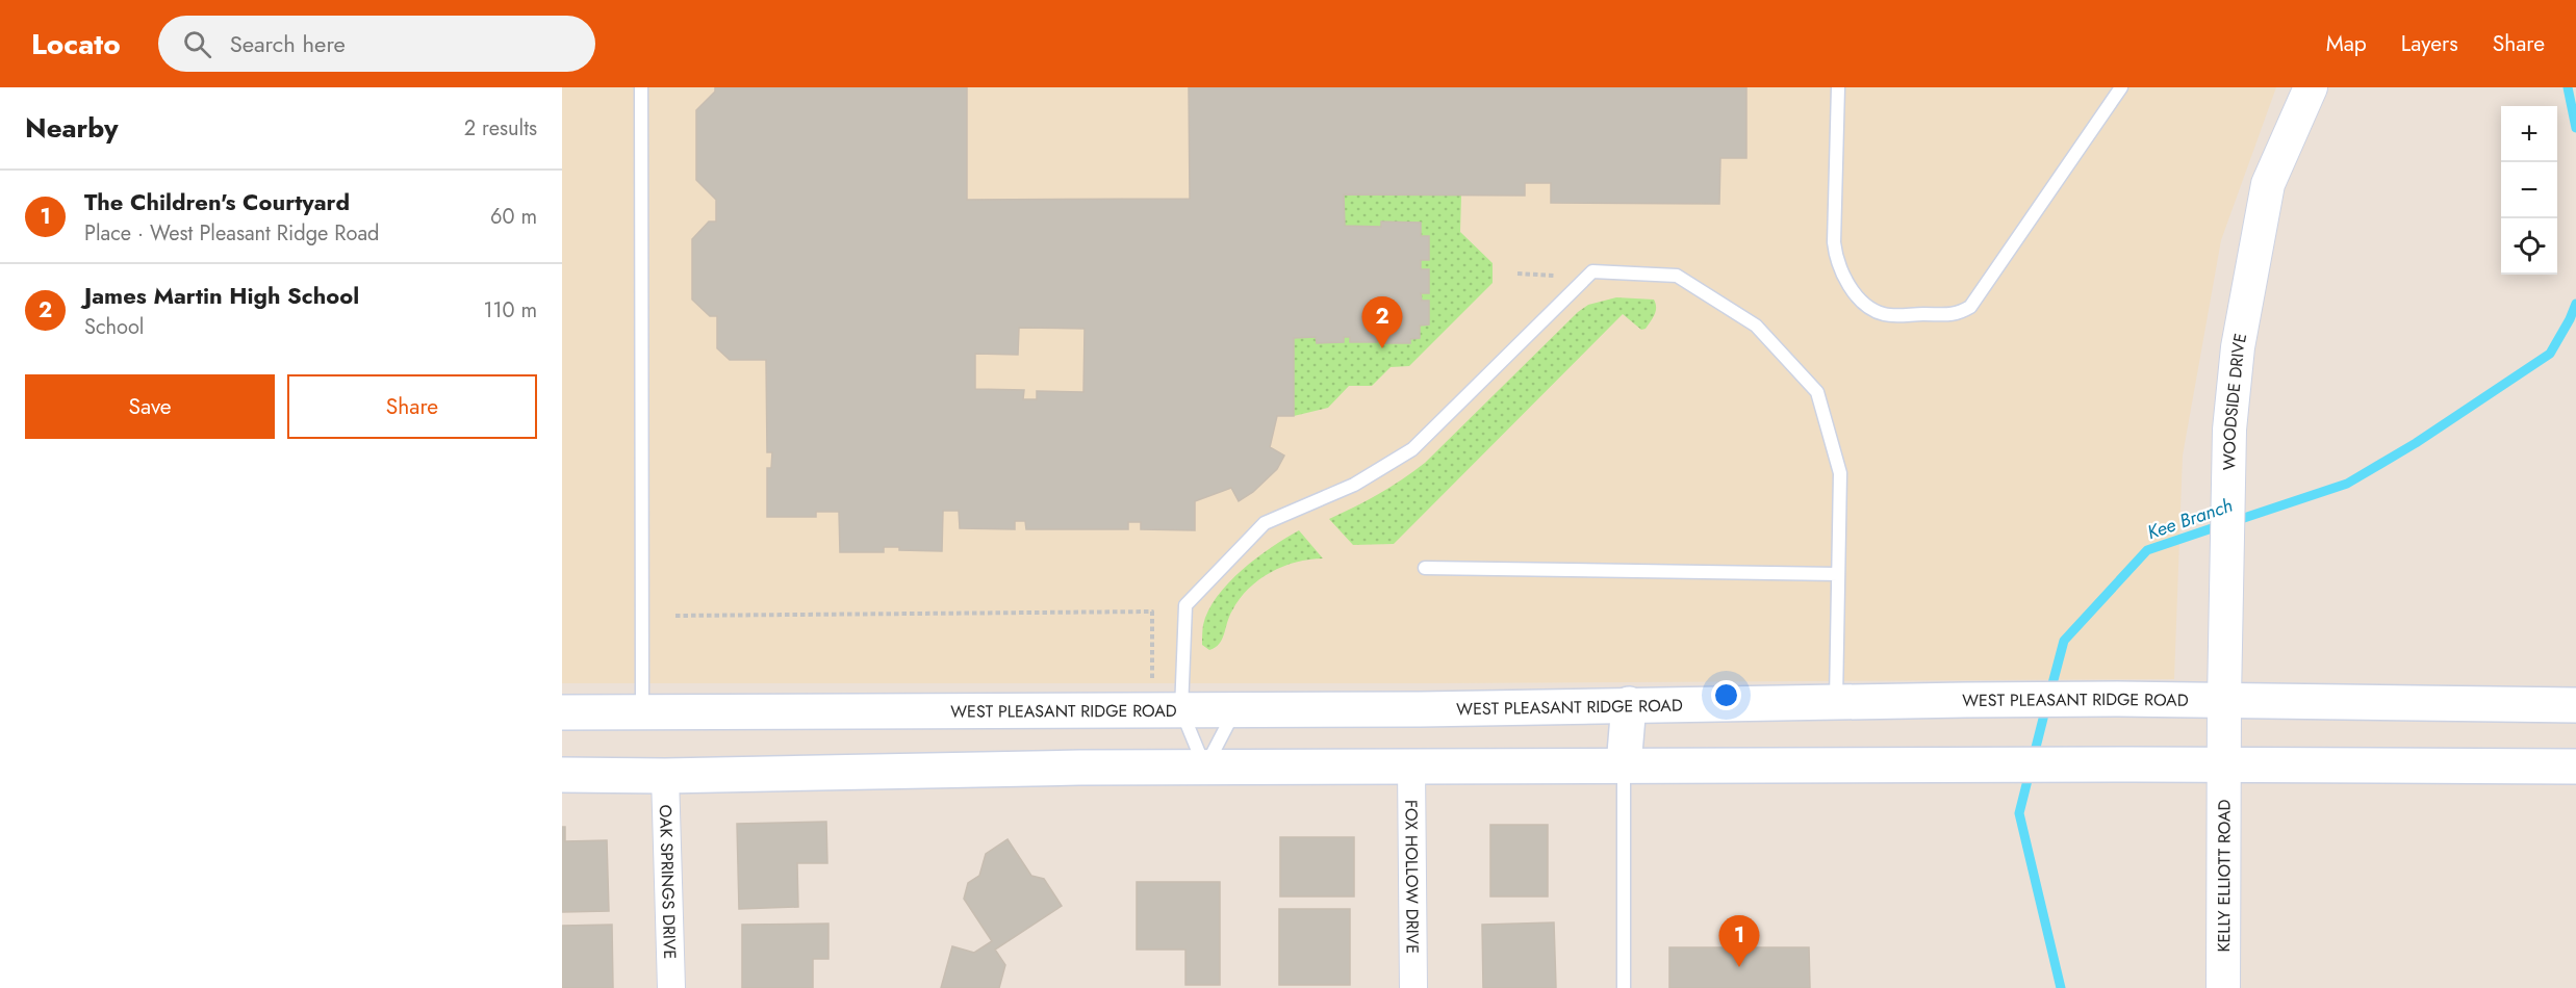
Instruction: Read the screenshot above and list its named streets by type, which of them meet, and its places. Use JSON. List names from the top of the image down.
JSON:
{
  "streets": {
    "main road": ["WEST PLEASANT RIDGE ROAD"],
    "street": [
      "WOODSIDE DRIVE",
      "KELLY ELLIOTT ROAD",
      "FOX HOLLOW DRIVE",
      "OAK SPRINGS DRIVE"
    ]
  },
  "crossings": [
    ["WOODSIDE DRIVE", "WEST PLEASANT RIDGE ROAD"],
    ["WOODSIDE DRIVE", "KELLY ELLIOTT ROAD"]
  ],
  "water": ["Kee Branch"],
  "page": {
    "header": "Locato",
    "search": "Search here",
    "nav": ["Map", "Layers", "Share"],
    "heading": ["Nearby", "2 results"],
    "map_buttons": ["+", "−"],
    "list": [
      {
        "mark": "1",
        "name": "The Children's Courtyard",
        "note": "Place · West Pleasant Ridge Road",
        "value": "60 m"
      },
      {
        "mark": "2",
        "name": "James Martin High School",
        "note": "School",
        "value": "110 m"
      }
    ],
    "pins": ["2", "1"],
    "buttons": ["Save", "Share"]
  }
}
